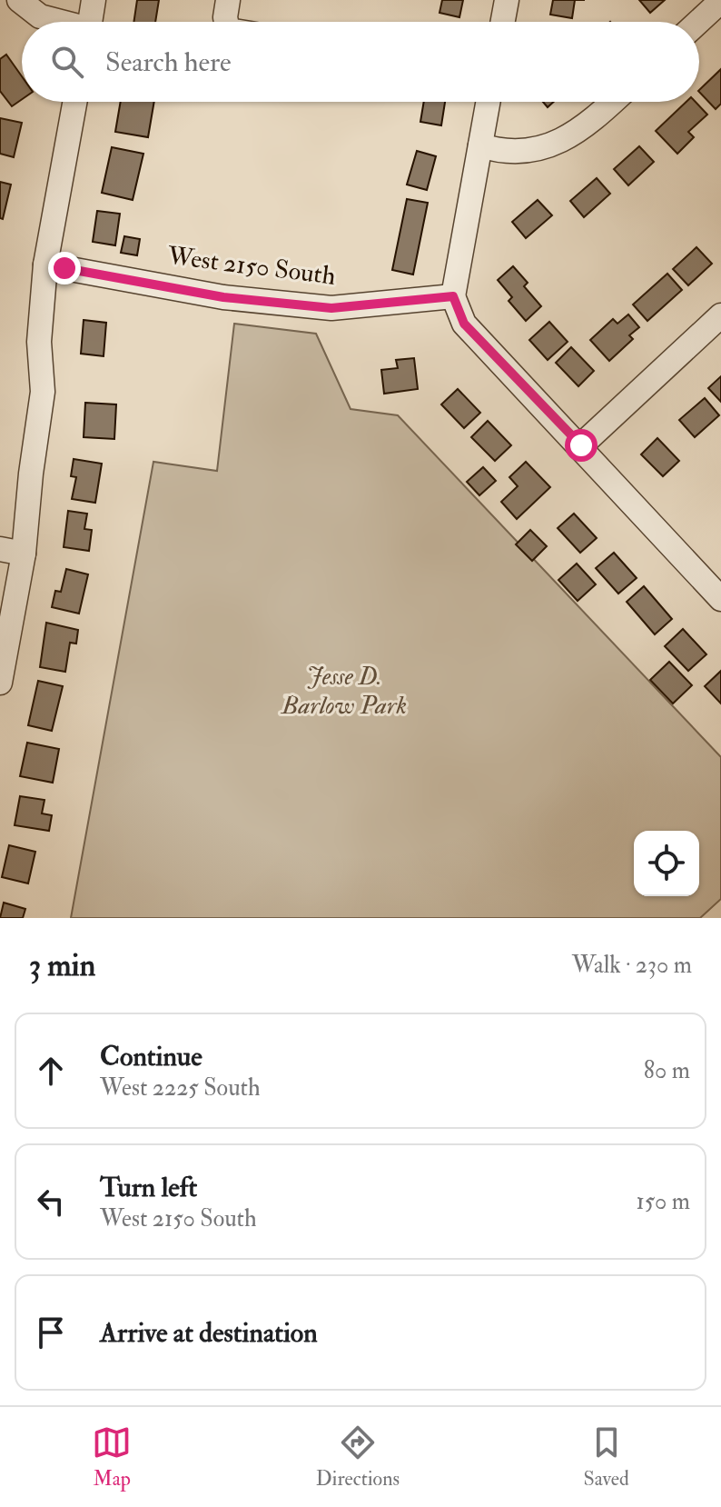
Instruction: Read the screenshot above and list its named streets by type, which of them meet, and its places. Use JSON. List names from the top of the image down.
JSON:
{
  "streets": {
    "street": ["West 2150 South"]
  },
  "parks": ["Jesse D. Barlow Park"],
  "page": {
    "search": "Search here",
    "heading": ["3 min", "Walk · 230 m"],
    "list": [
      ["Continue", "West 2225 South", "80 m"],
      ["Turn left", "West 2150 South", "150 m"],
      "Arrive at destination"
    ],
    "nav": ["Map", "Directions", "Saved"]
  }
}
